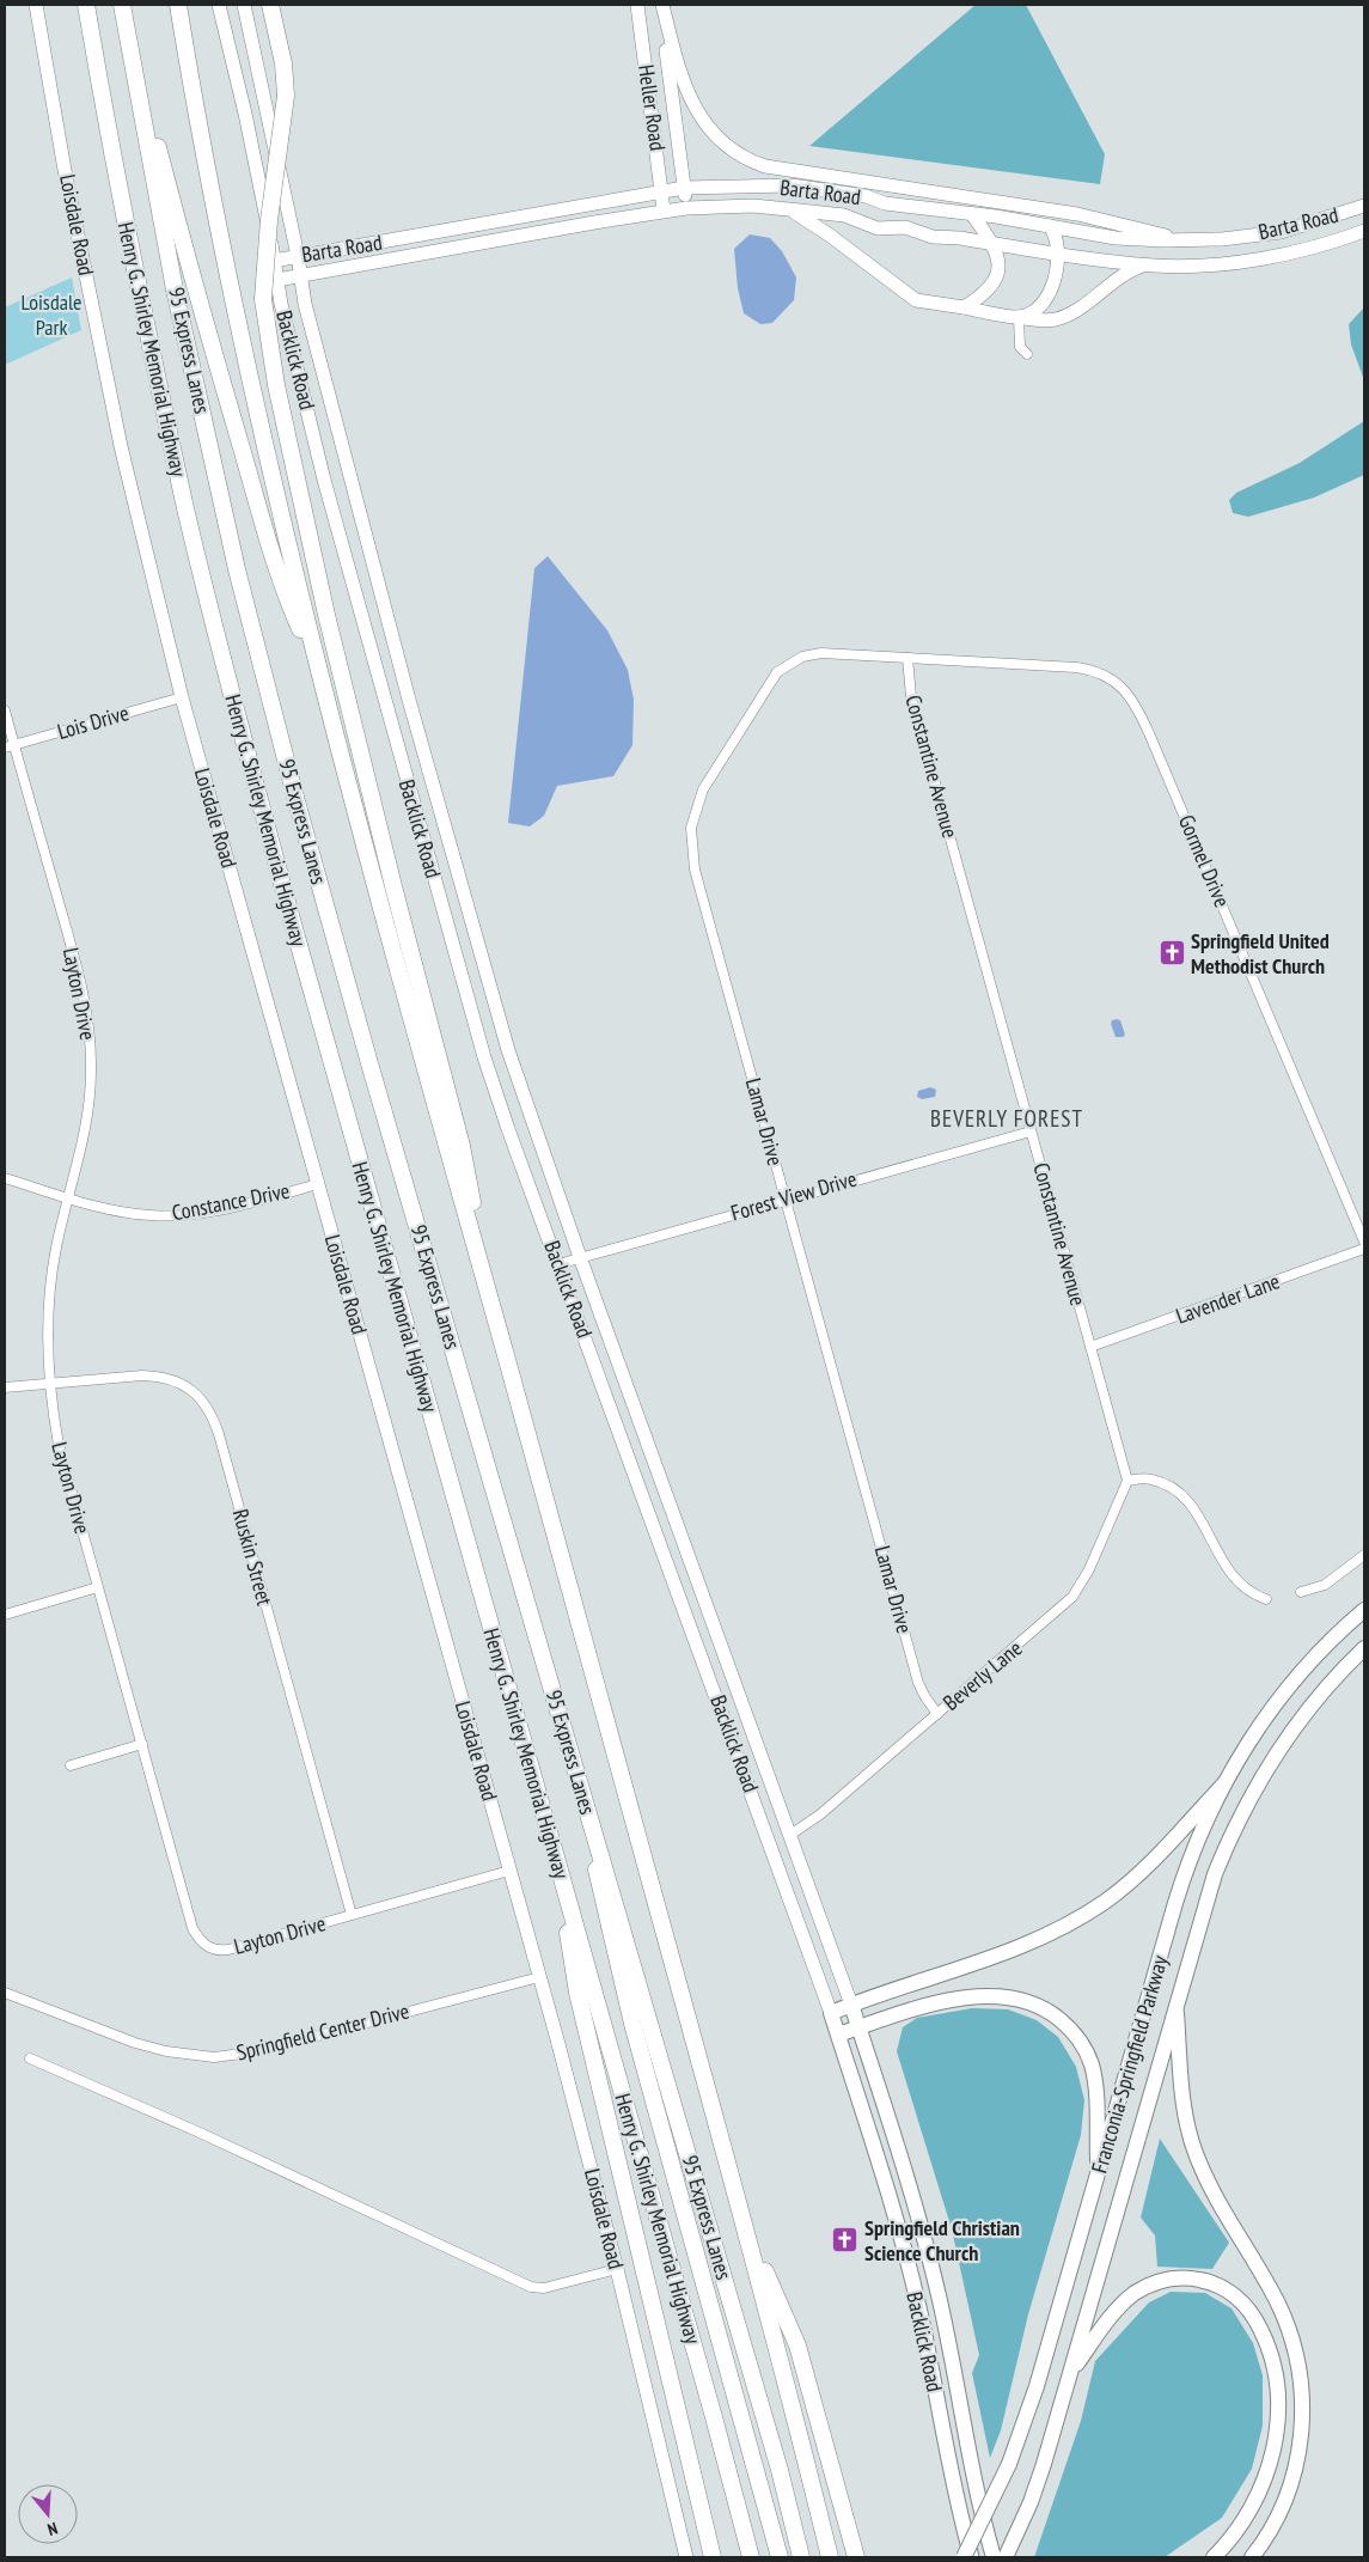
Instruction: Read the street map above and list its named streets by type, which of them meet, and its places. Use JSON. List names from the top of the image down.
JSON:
{
  "streets": {
    "highway": ["Henry G. Shirley Memorial Highway", "95 Express Lanes"],
    "main road": [
      "Heller Road",
      "Barta Road",
      "Loisdale Road",
      "Backlick Road",
      "Franconia-Springfield Parkway"
    ],
    "street": [
      "Lois Drive",
      "Constantine Avenue",
      "Gormel Drive",
      "Layton Drive",
      "Lamar Drive",
      "Forest View Drive",
      "Constance Drive",
      "Lavender Lane",
      "Ruskin Street",
      "Beverly Lane",
      "Springfield Center Drive"
    ]
  },
  "crossings": [
    ["Heller Road", "Barta Road"],
    ["Barta Road", "Backlick Road"],
    ["Loisdale Road", "Lois Drive"],
    ["Loisdale Road", "Layton Drive"],
    ["Loisdale Road", "Constance Drive"],
    ["Loisdale Road", "Springfield Center Drive"],
    ["Backlick Road", "Forest View Drive"],
    ["Backlick Road", "Beverly Lane"],
    ["Lois Drive", "Layton Drive"],
    ["Constantine Avenue", "Gormel Drive"],
    ["Constantine Avenue", "Lamar Drive"],
    ["Constantine Avenue", "Forest View Drive"],
    ["Constantine Avenue", "Lavender Lane"],
    ["Constantine Avenue", "Beverly Lane"],
    ["Gormel Drive", "Lamar Drive"],
    ["Layton Drive", "Constance Drive"],
    ["Layton Drive", "Ruskin Street"],
    ["Lamar Drive", "Forest View Drive"],
    ["Lamar Drive", "Beverly Lane"]
  ],
  "districts": ["BEVERLY FOREST"],
  "parks": ["Loisdale Park"],
  "places": {
    "church": ["Springfield United Methodist Church", "Springfield Christian Science Church"]
  },
  "north": "bottom"
}
